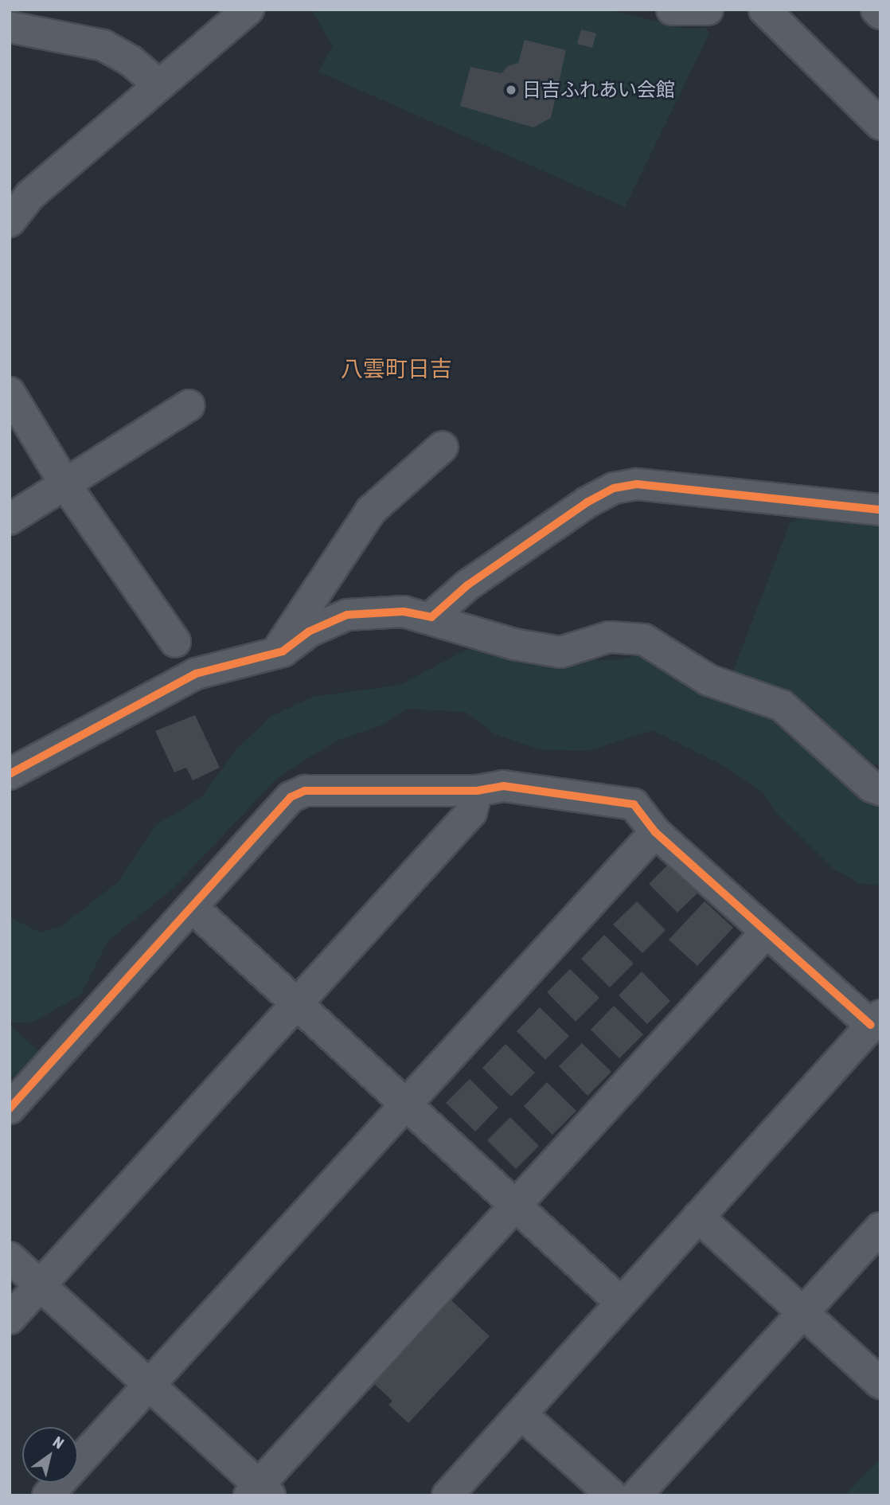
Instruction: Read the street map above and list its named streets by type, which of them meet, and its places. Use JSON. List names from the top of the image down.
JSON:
{
  "districts": ["八雲町日吉"],
  "places": ["日吉ふれあい会館"],
  "north": "top right"
}
